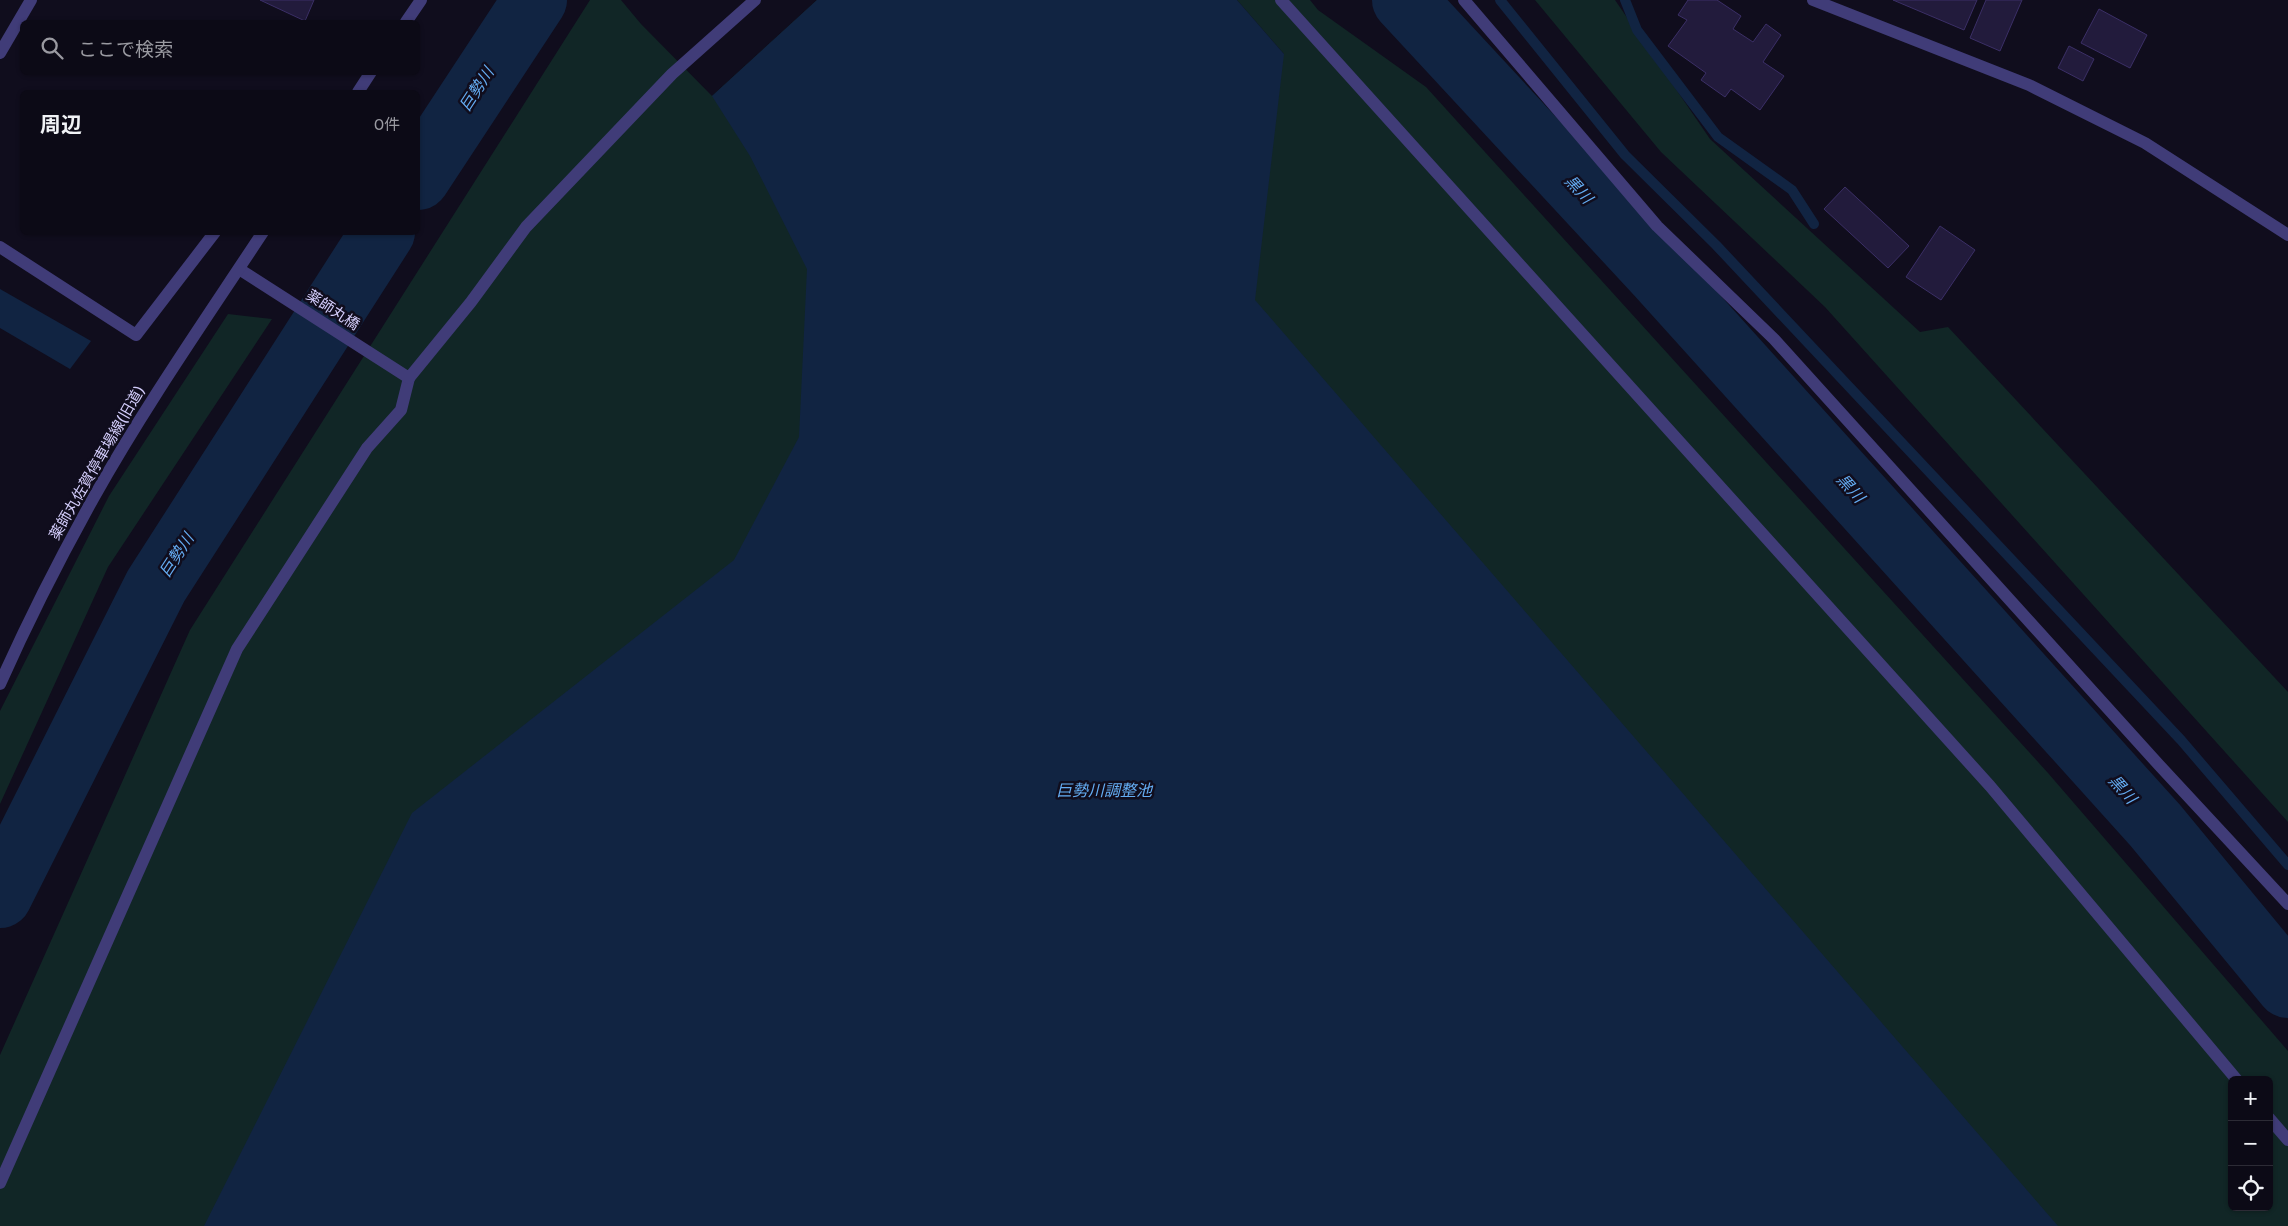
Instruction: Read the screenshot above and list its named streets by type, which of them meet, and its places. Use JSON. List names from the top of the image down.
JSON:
{
  "streets": {
    "street": ["薬師丸橋", "薬師丸佐賀停車場線(旧道)"]
  },
  "crossings": [
    ["薬師丸橋", "薬師丸佐賀停車場線(旧道)"]
  ],
  "water": ["巨勢川", "黒川", "巨勢川調整池"],
  "page": {
    "search": "ここで検索",
    "heading": ["周辺", "0件"],
    "map_buttons": ["+", "−"]
  }
}
